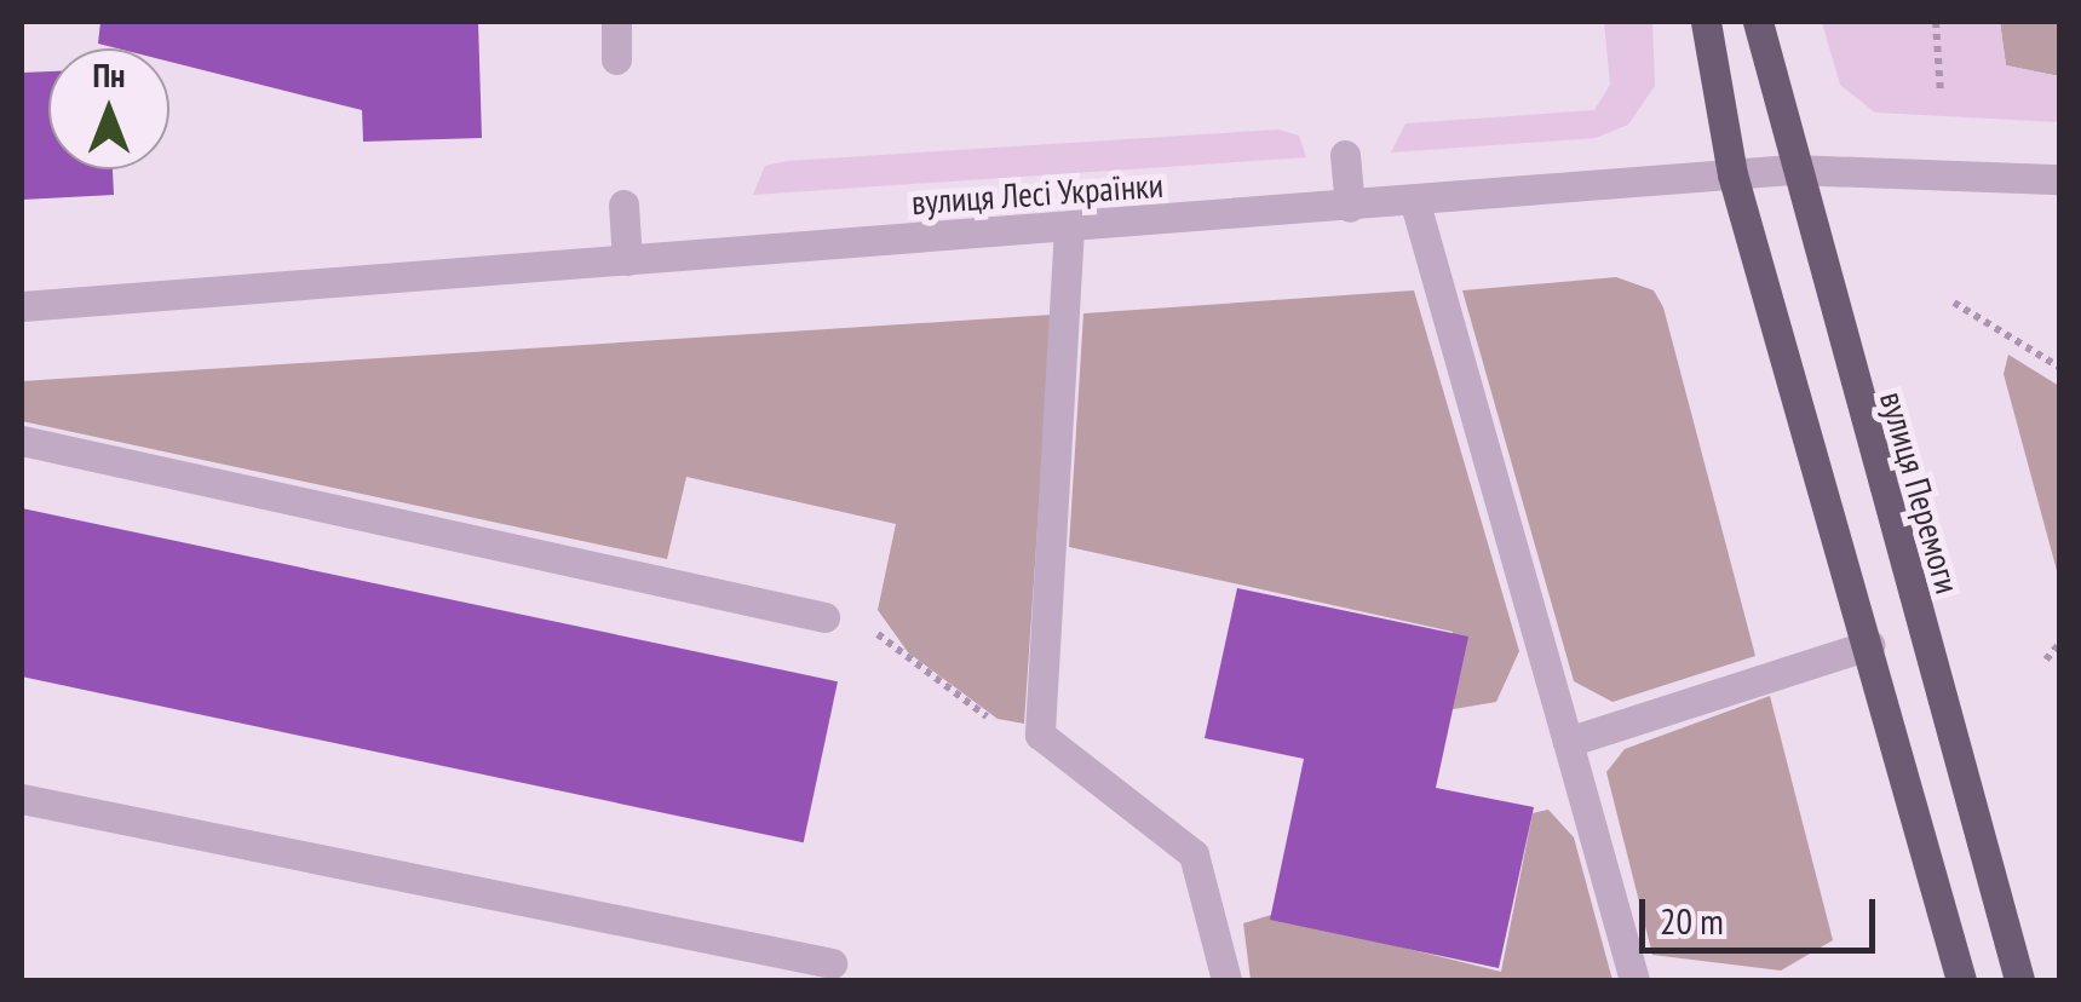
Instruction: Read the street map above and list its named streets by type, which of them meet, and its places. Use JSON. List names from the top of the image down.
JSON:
{
  "streets": {
    "main road": ["вулиця Перемоги"],
    "street": ["вулиця Лесі Українки"]
  },
  "crossings": [
    ["вулиця Лесі Українки", "вулиця Перемоги"]
  ],
  "scale_bar": "20 m",
  "north": "top"
}
